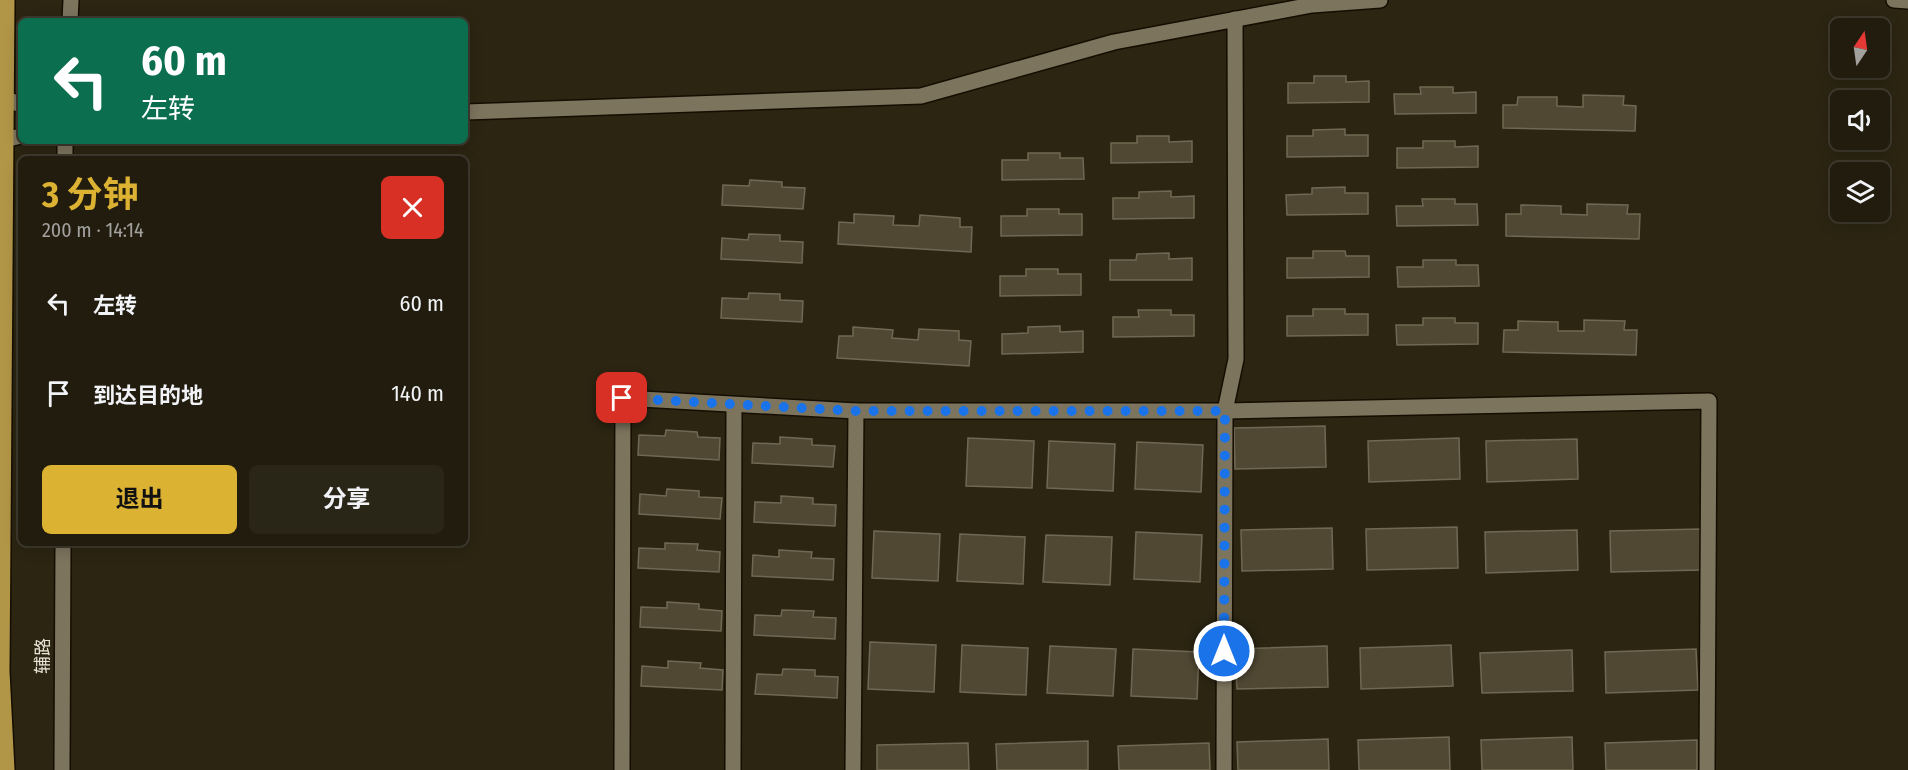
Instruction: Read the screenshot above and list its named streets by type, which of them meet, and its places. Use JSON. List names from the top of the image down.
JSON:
{
  "streets": {
    "street": ["辅路"]
  },
  "north": "top",
  "page": {
    "turn": ["60 m", "左转"],
    "heading": ["3 分钟", "200 m · 14:14"],
    "list": [
      {
        "name": "左转",
        "value": "60 m"
      },
      {
        "name": "到达目的地",
        "value": "140 m"
      }
    ],
    "buttons": ["退出", "分享"]
  }
}
